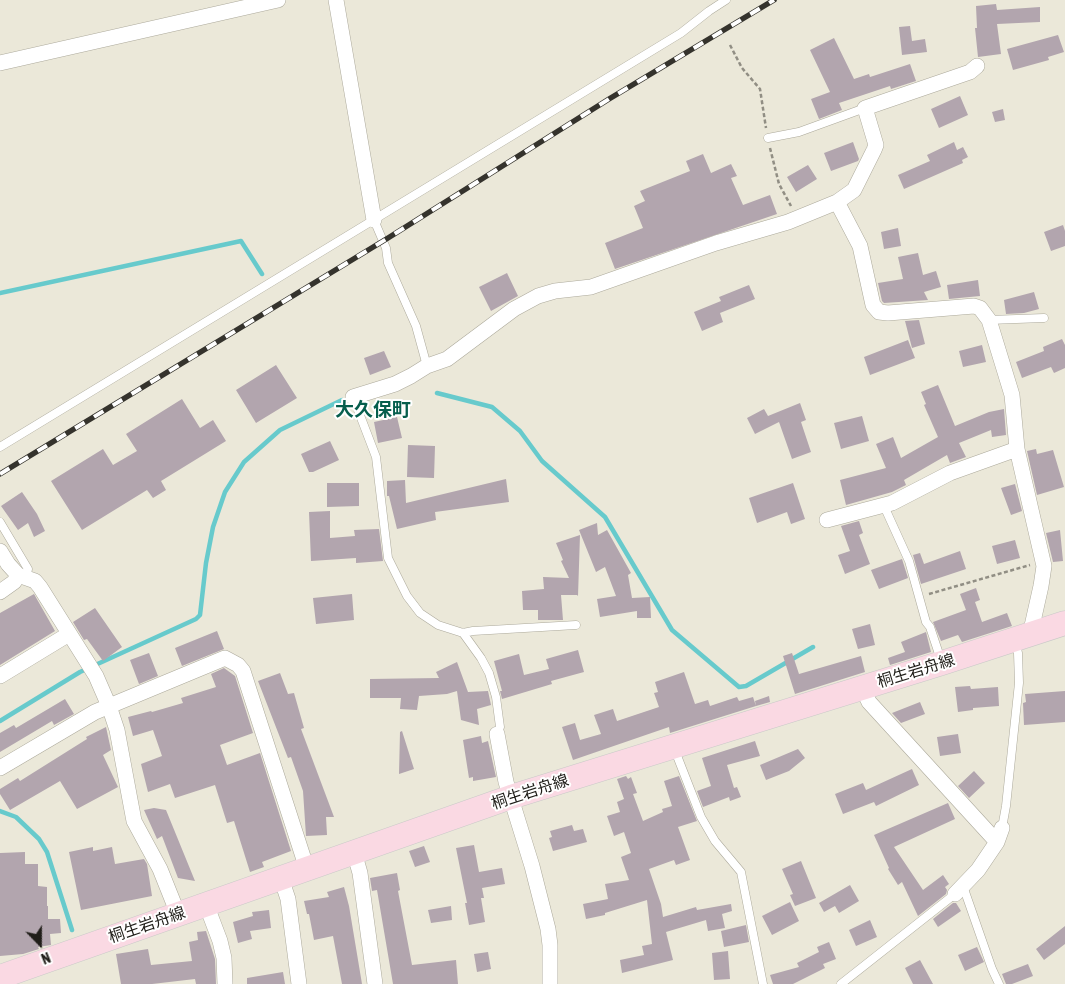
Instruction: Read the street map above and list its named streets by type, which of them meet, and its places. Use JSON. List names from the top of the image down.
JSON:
{
  "streets": {
    "main road": ["桐生岩舟線"]
  },
  "districts": ["大久保町"],
  "north": "bottom"
}
